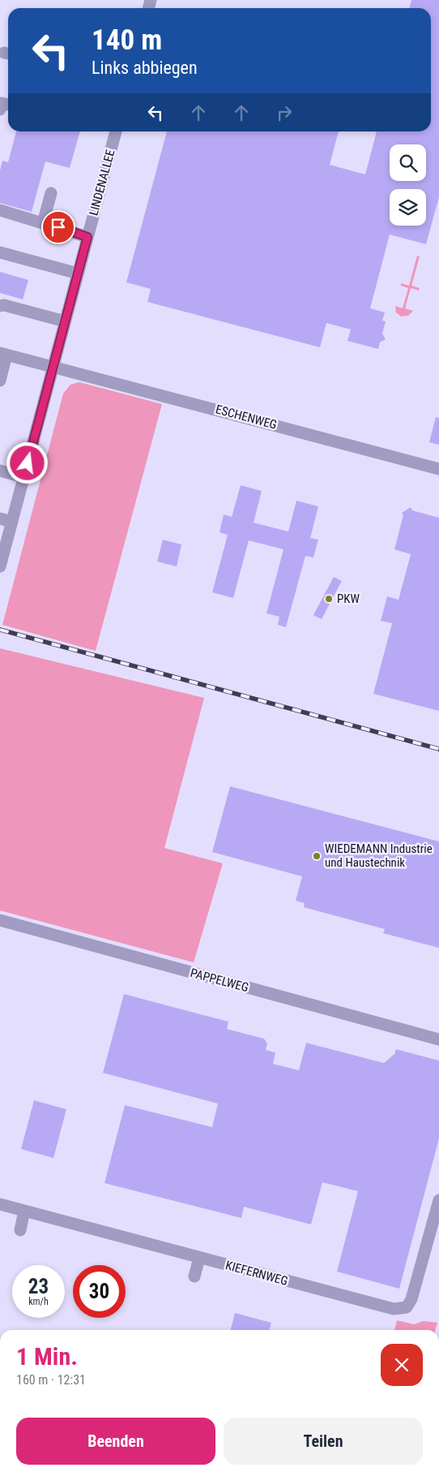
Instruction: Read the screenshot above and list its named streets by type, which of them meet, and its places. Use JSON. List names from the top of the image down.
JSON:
{
  "streets": {
    "street": [
      "LINDENALLEE",
      "ESCHENWEG",
      "PAPPELWEG",
      "KIEFERNWEG"
    ]
  },
  "crossings": [
    ["LINDENALLEE", "ESCHENWEG"]
  ],
  "places": ["PKW", "WIEDEMANN Industrie und Haustechnik"],
  "page": {
    "turn": ["140 m", "Links abbiegen"],
    "speed": "23 km/h",
    "limit": "30",
    "heading": ["1 Min.", "160 m · 12:31"],
    "buttons": ["Beenden", "Teilen"]
  }
}
